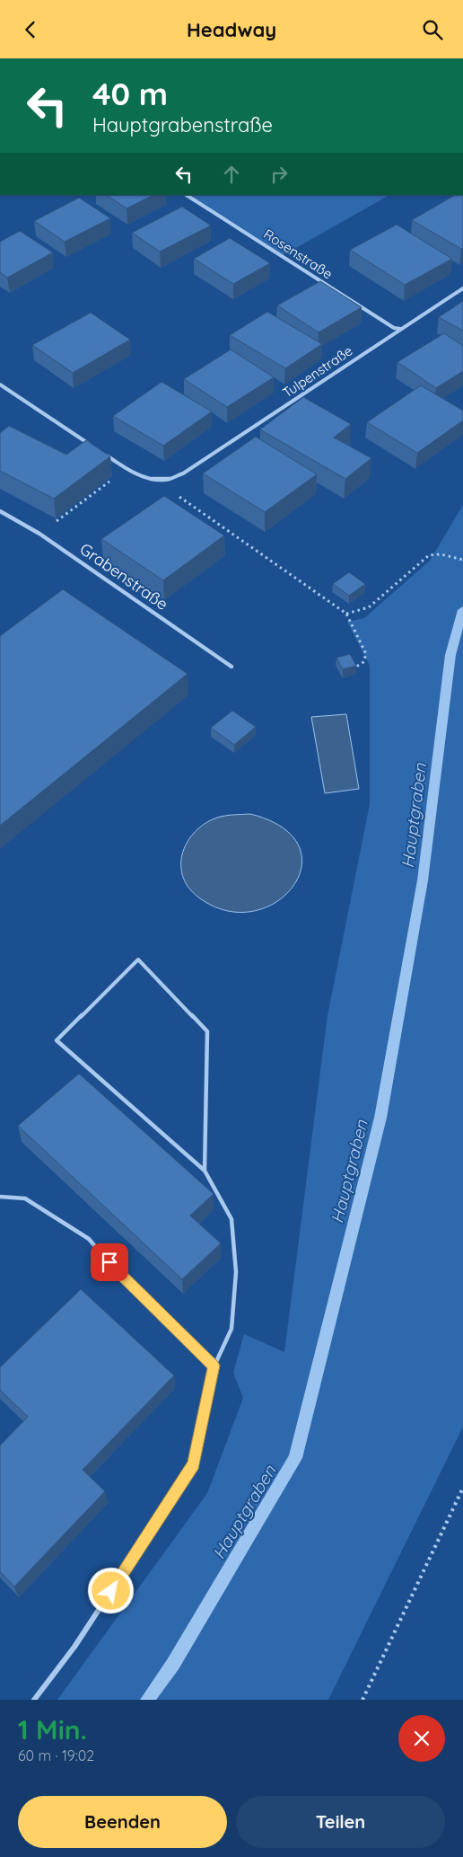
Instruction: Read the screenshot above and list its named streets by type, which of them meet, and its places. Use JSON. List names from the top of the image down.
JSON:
{
  "streets": {
    "street": ["Rosenstraße", "Tulpenstraße", "Grabenstraße"]
  },
  "crossings": [
    ["Rosenstraße", "Tulpenstraße"]
  ],
  "water": ["Hauptgraben"],
  "page": {
    "header": "Headway",
    "turn": ["40 m", "Hauptgrabenstraße"],
    "heading": ["1 Min.", "60 m · 19:02"],
    "buttons": ["Beenden", "Teilen"]
  }
}
